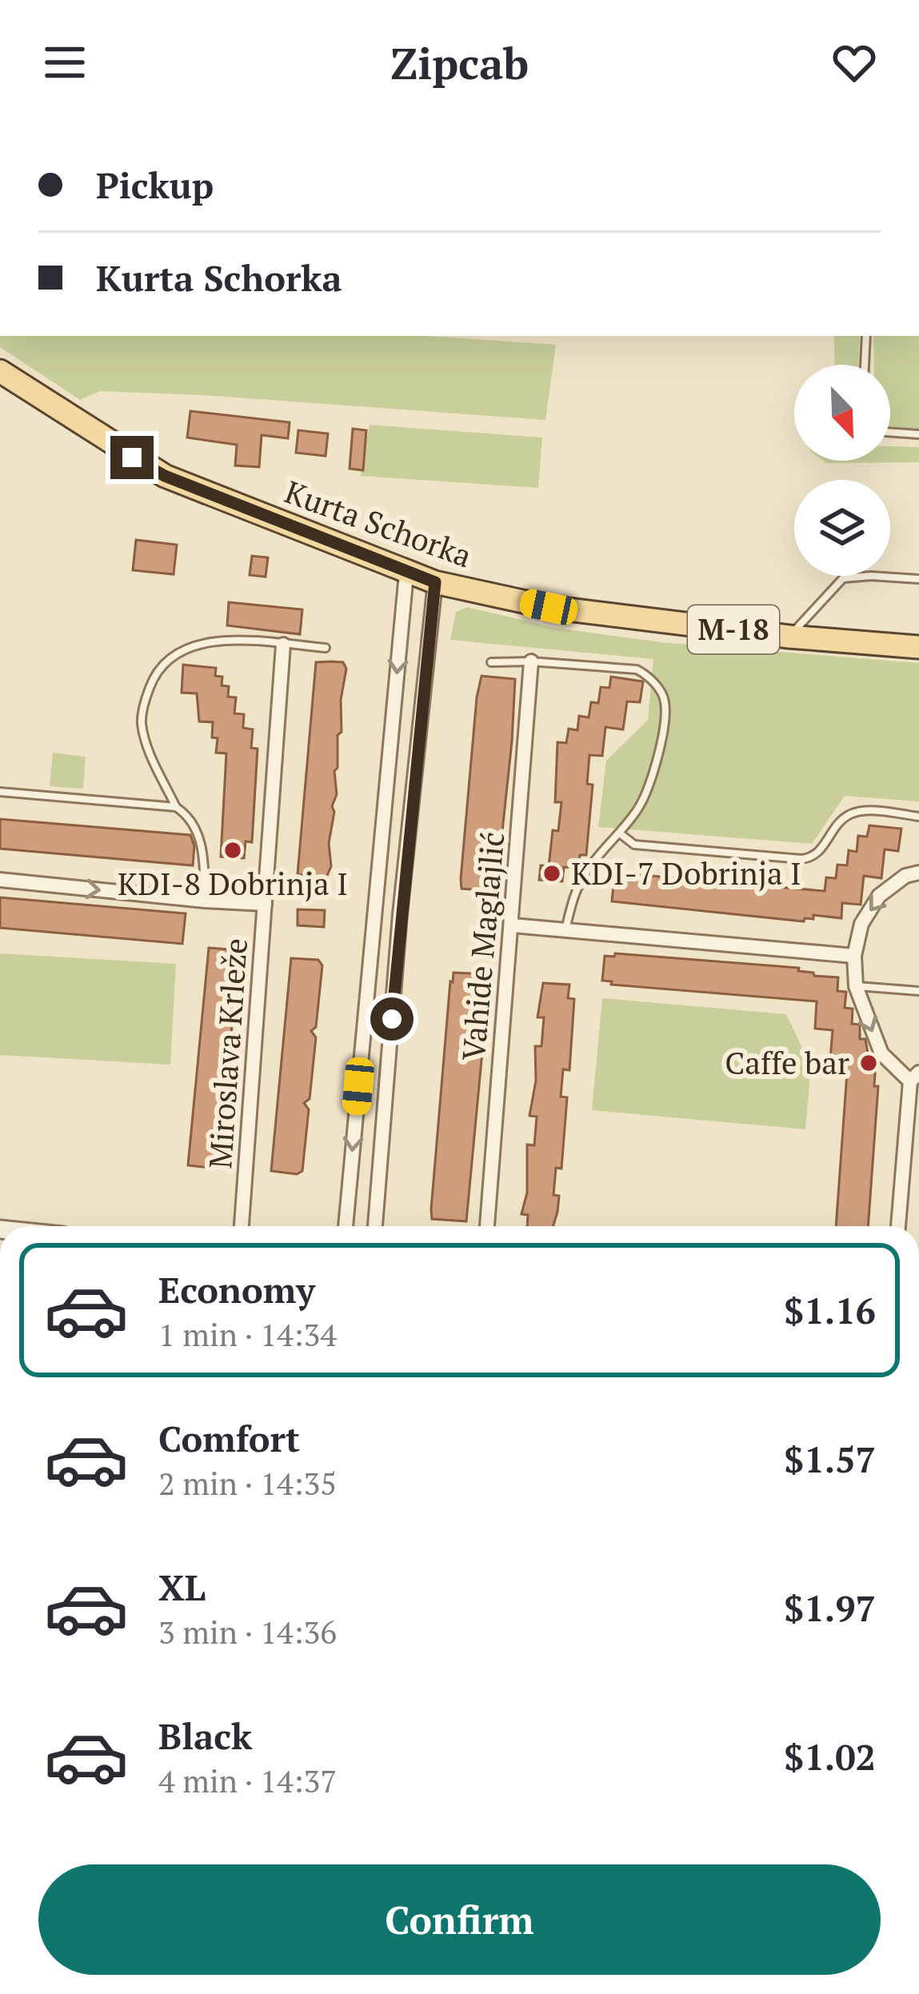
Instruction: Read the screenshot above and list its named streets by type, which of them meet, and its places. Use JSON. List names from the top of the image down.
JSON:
{
  "streets": {
    "main road": ["Kurta Schorka", "M-18"],
    "street": ["Vahide Maglajlić", "Miroslava Krleže"]
  },
  "places": ["KDI-8 Dobrinja I", "KDI-7 Dobrinja I", "Caffe bar"],
  "north": "bottom right",
  "page": {
    "header": "Zipcab",
    "banner": ["Pickup", "Kurta Schorka"],
    "list": [
      {
        "name": "Economy",
        "note": "1 min · 14:34",
        "value": "$1.16"
      },
      {
        "name": "Comfort",
        "note": "2 min · 14:35",
        "value": "$1.57"
      },
      {
        "name": "XL",
        "note": "3 min · 14:36",
        "value": "$1.97"
      },
      {
        "name": "Black",
        "note": "4 min · 14:37",
        "value": "$1.02"
      }
    ],
    "buttons": "Confirm"
  }
}
